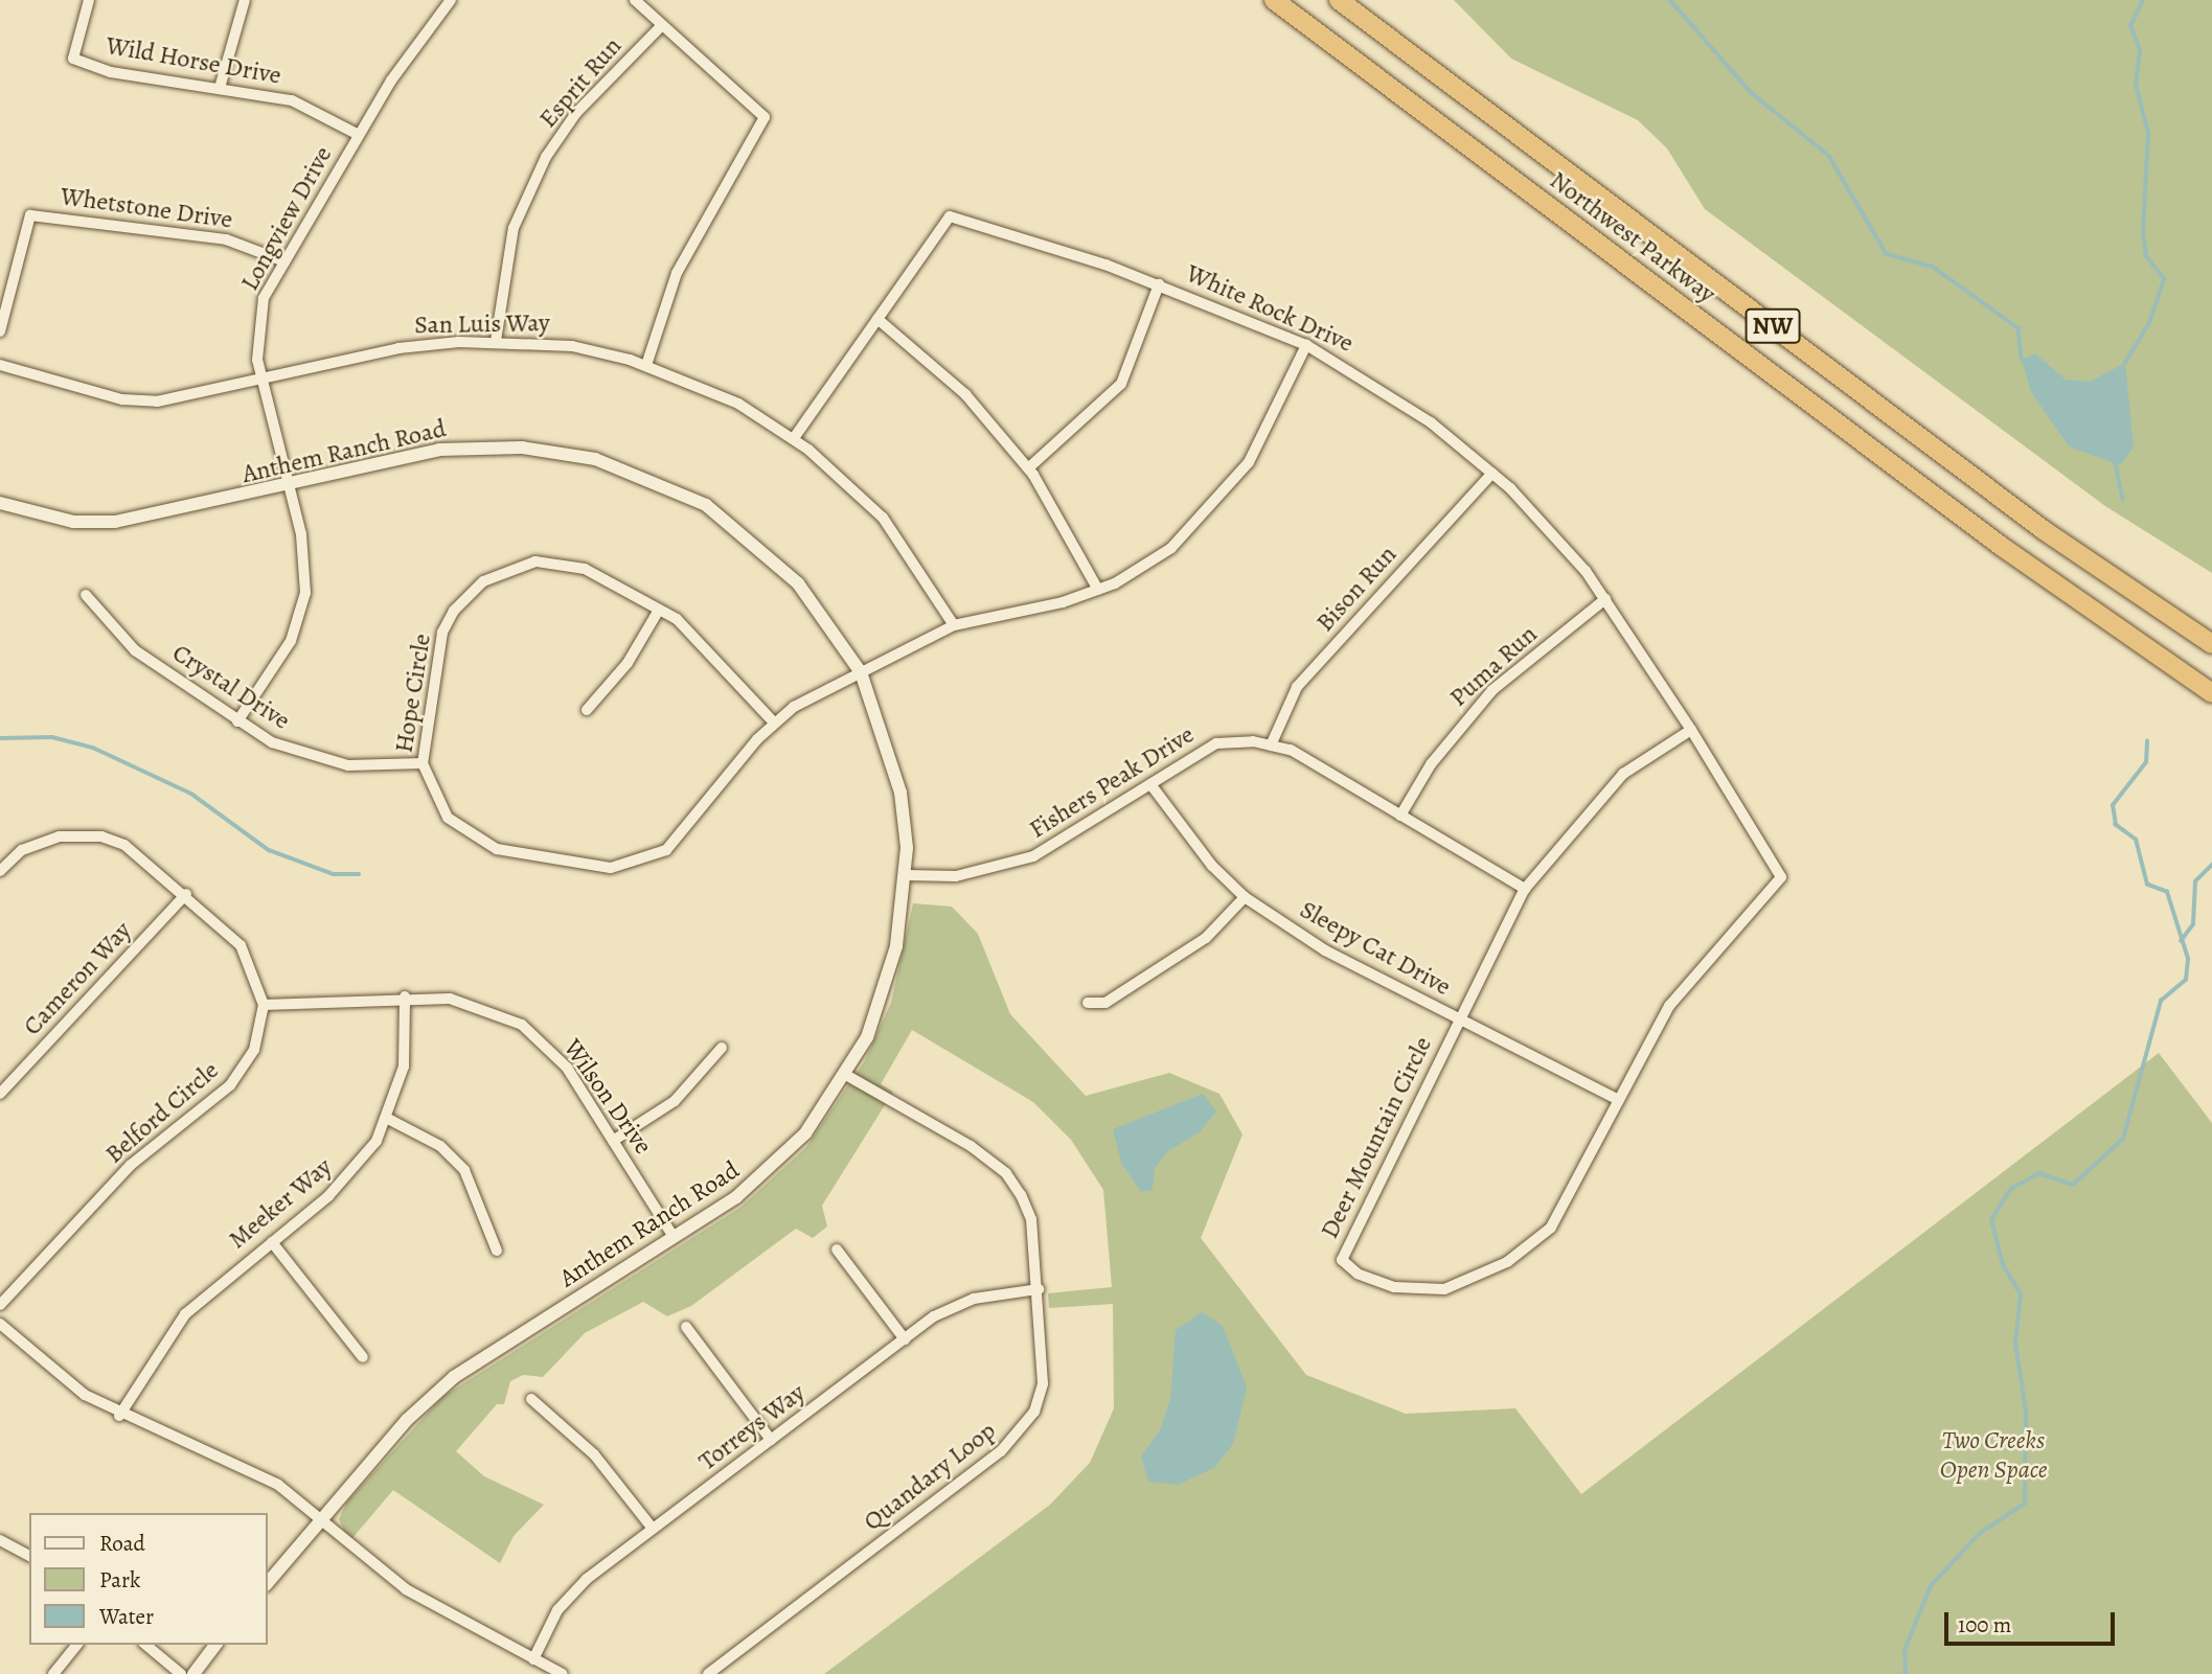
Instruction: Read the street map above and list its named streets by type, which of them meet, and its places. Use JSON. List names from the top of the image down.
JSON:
{
  "streets": {
    "highway": ["Northwest Parkway", "NW"],
    "street": [
      "Wild Horse Drive",
      "Esprit Run",
      "Whetstone Drive",
      "Longview Drive",
      "White Rock Drive",
      "San Luis Way",
      "Anthem Ranch Road",
      "Bison Run",
      "Puma Run",
      "Crystal Drive",
      "Hope Circle",
      "Fishers Peak Drive",
      "Sleepy Cat Drive",
      "Cameron Way",
      "Wilson Drive",
      "Belford Circle",
      "Deer Mountain Circle",
      "Meeker Way",
      "Torreys Way",
      "Quandary Loop"
    ]
  },
  "crossings": [
    ["Wild Horse Drive", "Longview Drive"],
    ["Esprit Run", "San Luis Way"],
    ["Whetstone Drive", "Longview Drive"],
    ["Longview Drive", "San Luis Way"],
    ["Longview Drive", "Anthem Ranch Road"],
    ["Longview Drive", "Crystal Drive"],
    ["White Rock Drive", "San Luis Way"],
    ["White Rock Drive", "Bison Run"],
    ["White Rock Drive", "Puma Run"],
    ["White Rock Drive", "Hope Circle"],
    ["White Rock Drive", "Deer Mountain Circle"],
    ["San Luis Way", "Hope Circle"],
    ["Anthem Ranch Road", "Hope Circle"],
    ["Anthem Ranch Road", "Fishers Peak Drive"],
    ["Anthem Ranch Road", "Wilson Drive"],
    ["Anthem Ranch Road", "Quandary Loop"],
    ["Bison Run", "Fishers Peak Drive"],
    ["Puma Run", "Fishers Peak Drive"],
    ["Crystal Drive", "Hope Circle"],
    ["Fishers Peak Drive", "Sleepy Cat Drive"],
    ["Fishers Peak Drive", "Deer Mountain Circle"],
    ["Sleepy Cat Drive", "Deer Mountain Circle"],
    ["Wilson Drive", "Belford Circle"],
    ["Wilson Drive", "Meeker Way"],
    ["Torreys Way", "Quandary Loop"]
  ],
  "parks": ["Two Creeks Open Space"],
  "legend": ["Road", "Park", "Water"],
  "scale_bar": "100 m"
}
